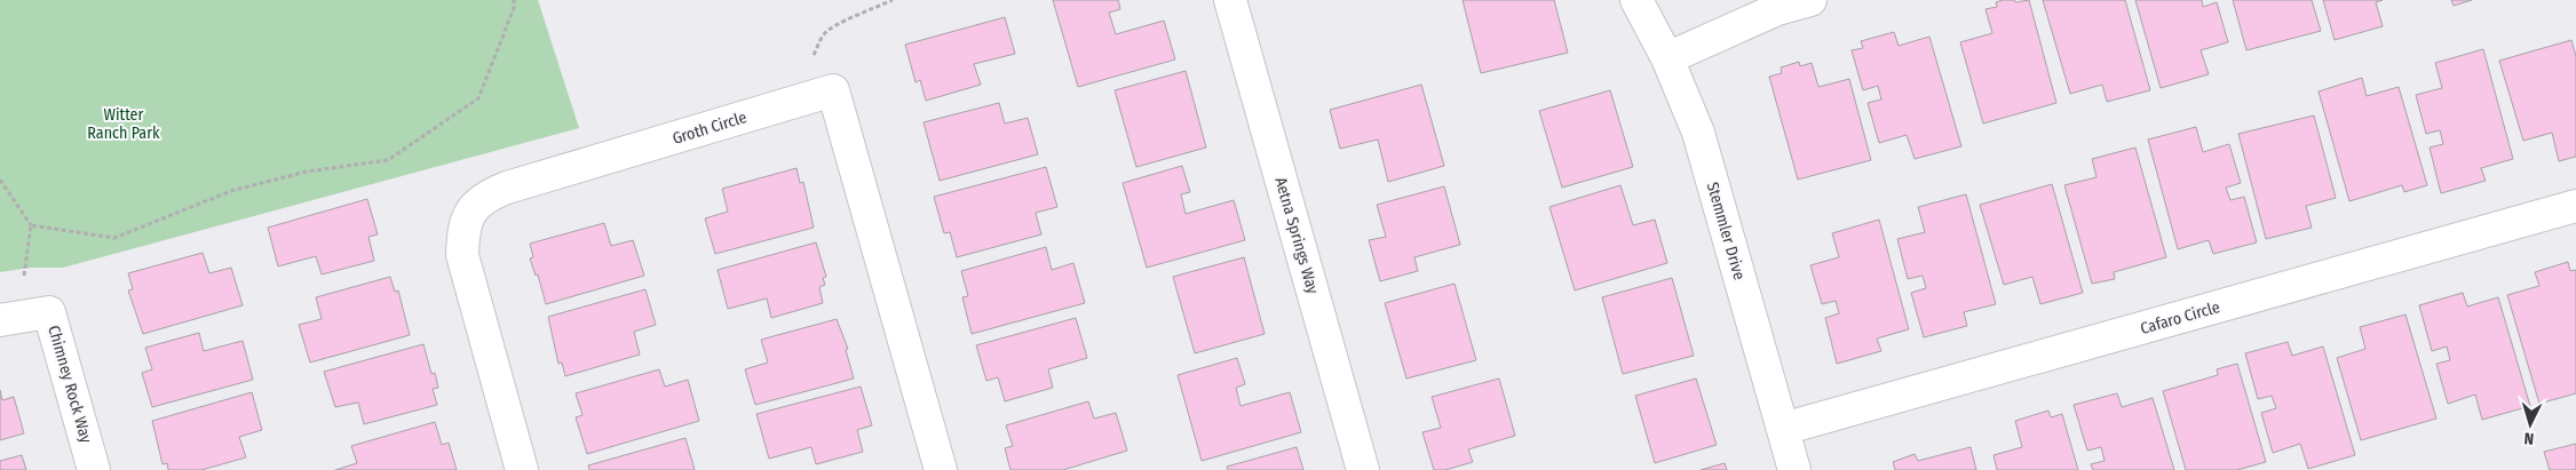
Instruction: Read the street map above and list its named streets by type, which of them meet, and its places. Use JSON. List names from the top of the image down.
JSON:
{
  "streets": {
    "street": [
      "Groth Circle",
      "Stemmler Drive",
      "Aetna Springs Way",
      "Cafaro Circle",
      "Chimney Rock Way"
    ]
  },
  "crossings": [
    ["Stemmler Drive", "Cafaro Circle"]
  ],
  "parks": ["Witter Ranch Park"],
  "north": "bottom"
}
